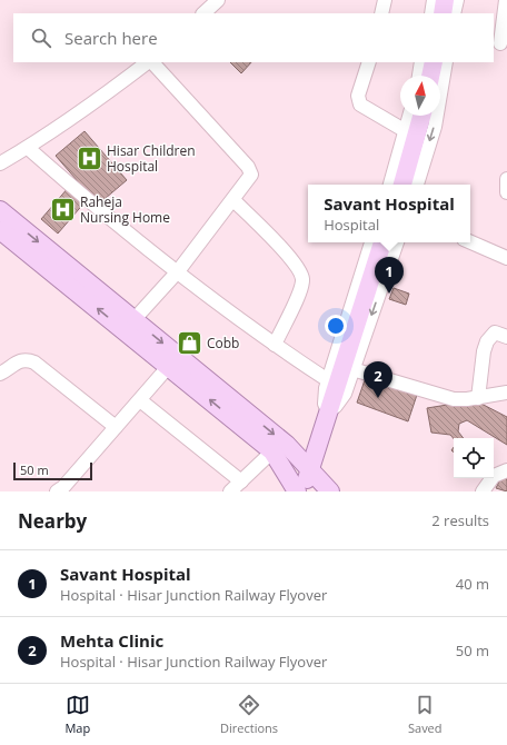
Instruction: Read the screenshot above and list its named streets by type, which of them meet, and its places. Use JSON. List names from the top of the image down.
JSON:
{
  "places": {
    "hospital": ["Hisar Children Hospital", "Raheja Nursing Home"],
    "shop": ["Cobb"]
  },
  "scale_bar": "50 m",
  "north": "top",
  "page": {
    "search": "Search here",
    "popup": ["Savant Hospital", "Hospital"],
    "pins": ["1", "2"],
    "scale": "50 m",
    "heading": ["Nearby", "2 results"],
    "list": [
      {
        "mark": "1",
        "name": "Savant Hospital",
        "note": "Hospital · Hisar Junction Railway Flyover",
        "value": "40 m"
      },
      {
        "mark": "2",
        "name": "Mehta Clinic",
        "note": "Hospital · Hisar Junction Railway Flyover",
        "value": "50 m"
      }
    ],
    "nav": ["Map", "Directions", "Saved"]
  }
}
